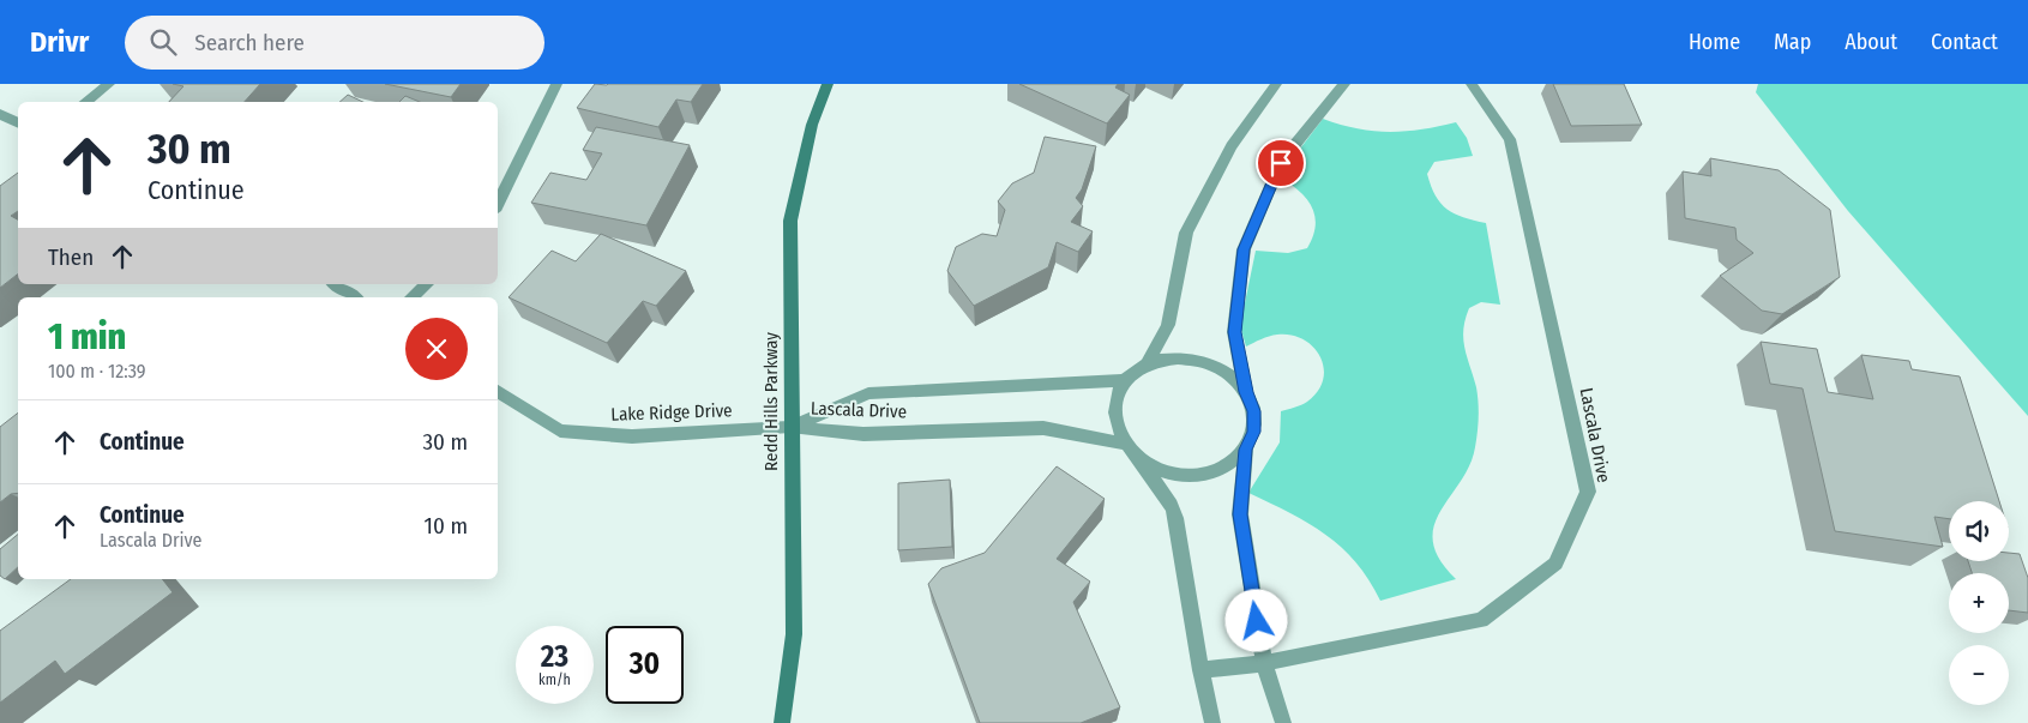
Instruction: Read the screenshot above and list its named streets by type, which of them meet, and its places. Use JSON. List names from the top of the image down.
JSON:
{
  "streets": {
    "street": ["Redd Hills Parkway", "Lascala Drive", "Lake Ridge Drive"]
  },
  "crossings": [
    ["Redd Hills Parkway", "Lascala Drive"],
    ["Redd Hills Parkway", "Lake Ridge Drive"],
    ["Lascala Drive", "Lake Ridge Drive"]
  ],
  "page": {
    "header": "Drivr",
    "search": "Search here",
    "nav": [
      "Home",
      "Map",
      "About",
      "Contact"
    ],
    "turn": ["30 m", "Continue"],
    "then": "Then",
    "heading": ["1 min", "100 m · 12:39"],
    "list": [
      {
        "name": "Continue",
        "value": "30 m"
      },
      {
        "name": "Continue",
        "note": "Lascala Drive",
        "value": "10 m"
      }
    ],
    "map_buttons": ["+", "−"],
    "speed": "23 km/h",
    "limit": "30"
  }
}
